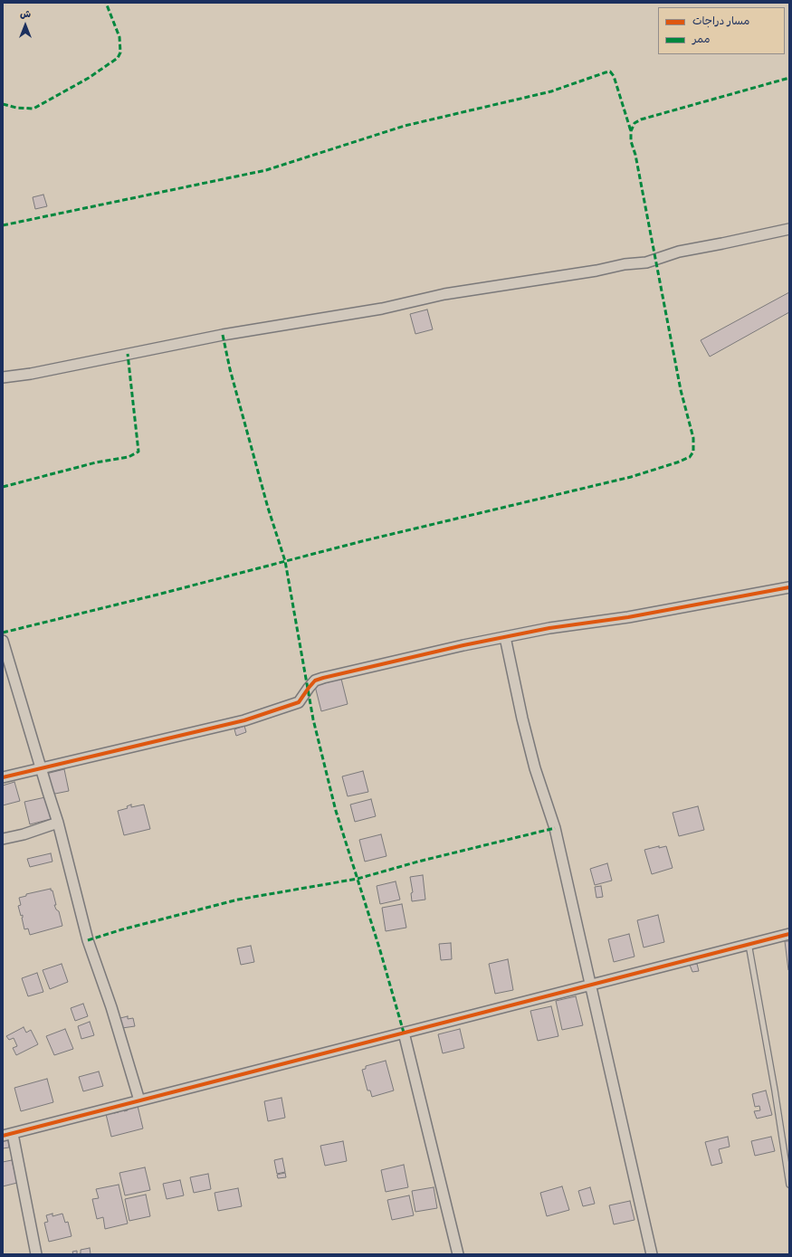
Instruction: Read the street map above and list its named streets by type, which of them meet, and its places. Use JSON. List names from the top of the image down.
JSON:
{
  "legend": ["مسار دراجات", "ممر"],
  "north": "top"
}
